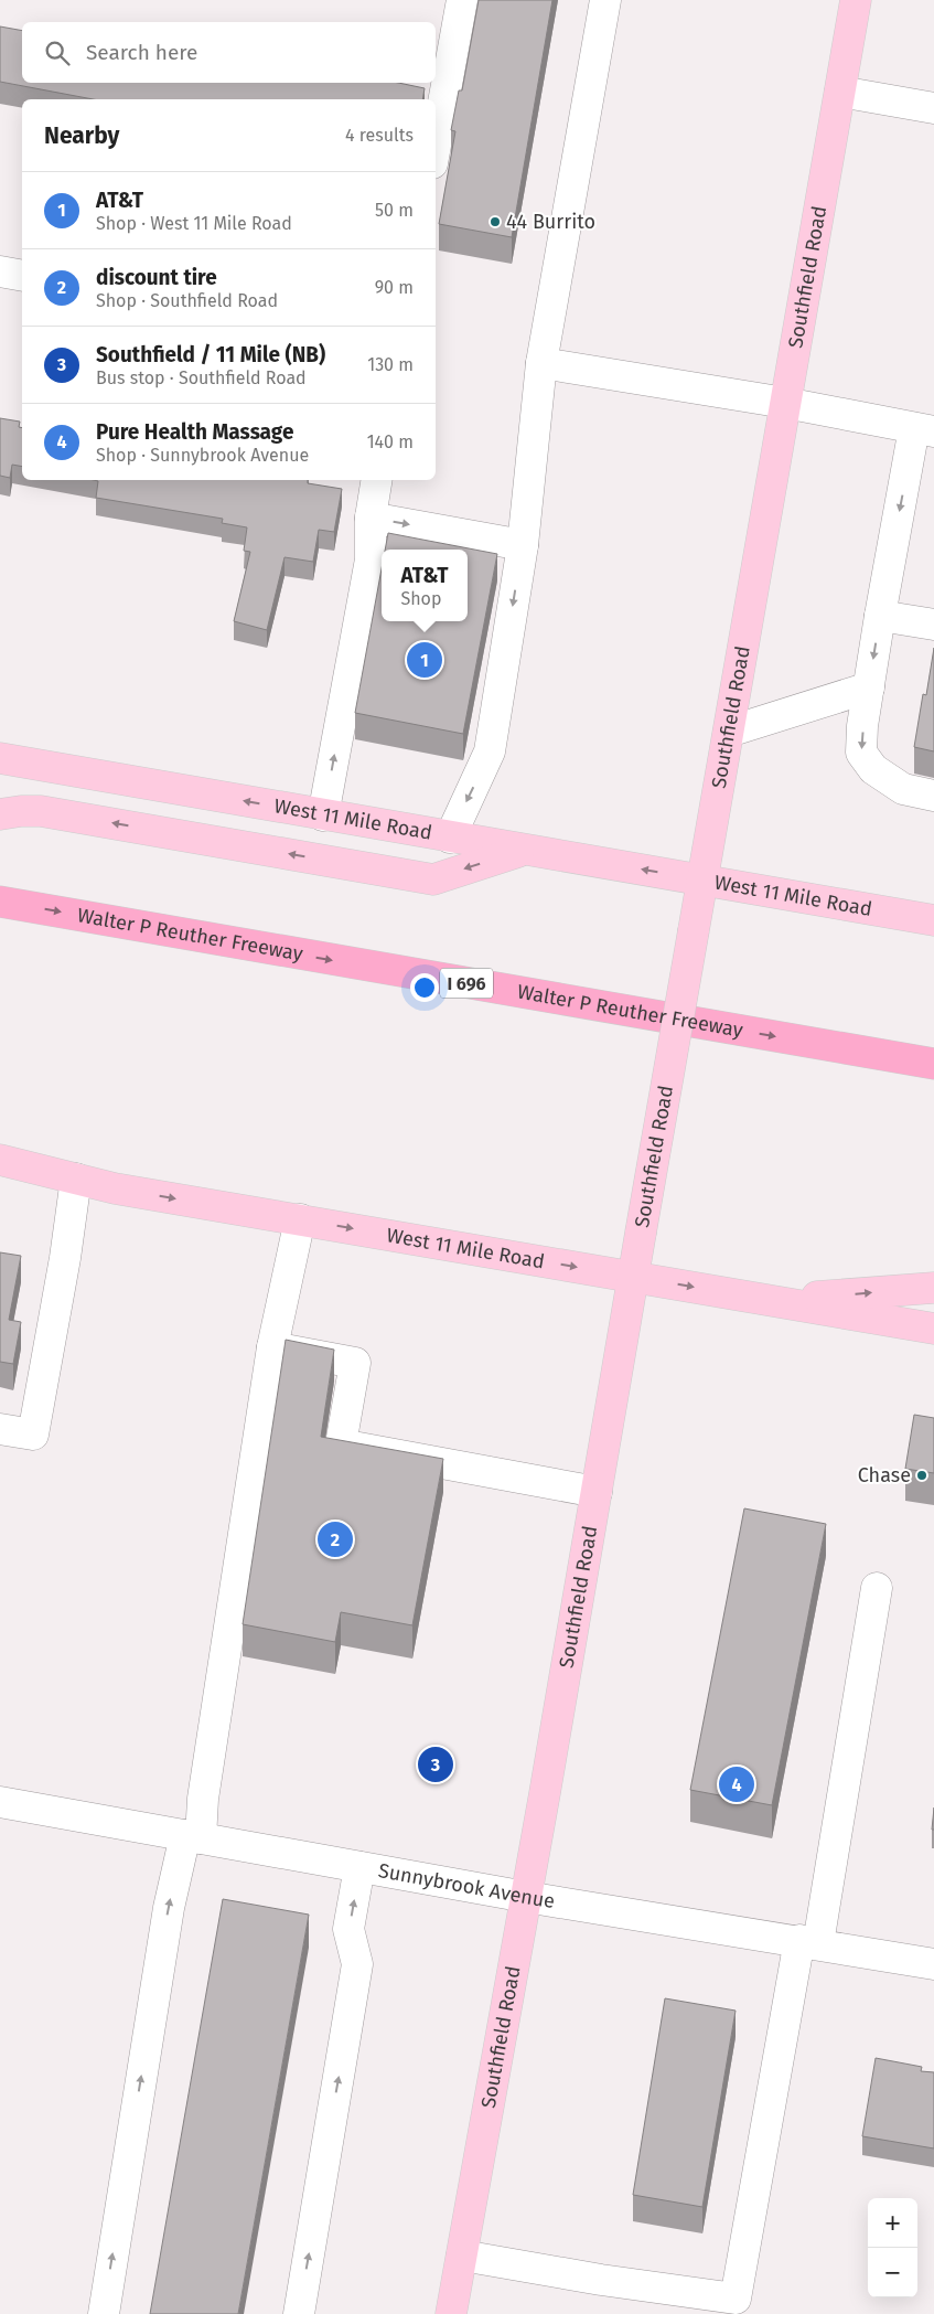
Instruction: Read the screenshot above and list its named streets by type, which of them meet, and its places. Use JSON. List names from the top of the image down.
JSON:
{
  "streets": {
    "highway": ["Walter P Reuther Freeway", "I 696"],
    "main road": ["Southfield Road", "West 11 Mile Road"],
    "street": ["Sunnybrook Avenue"]
  },
  "crossings": [
    ["Southfield Road", "West 11 Mile Road"],
    ["Southfield Road", "Sunnybrook Avenue"]
  ],
  "one_way": ["Walter P Reuther Freeway"],
  "places": ["44 Burrito", "Chase"],
  "page": {
    "search": "Search here",
    "heading": ["Nearby", "4 results"],
    "list": [
      {
        "mark": "1",
        "name": "AT&T",
        "note": "Shop · West 11 Mile Road",
        "value": "50 m"
      },
      {
        "mark": "2",
        "name": "discount tire",
        "note": "Shop · Southfield Road",
        "value": "90 m"
      },
      {
        "mark": "3",
        "name": "Southfield / 11 Mile (NB)",
        "note": "Bus stop · Southfield Road",
        "value": "130 m"
      },
      {
        "mark": "4",
        "name": "Pure Health Massage",
        "note": "Shop · Sunnybrook Avenue",
        "value": "140 m"
      }
    ],
    "popup": ["AT&T", "Shop"],
    "pins": [
      "1",
      "2",
      "3",
      "4"
    ],
    "map_buttons": ["+", "−"]
  }
}
